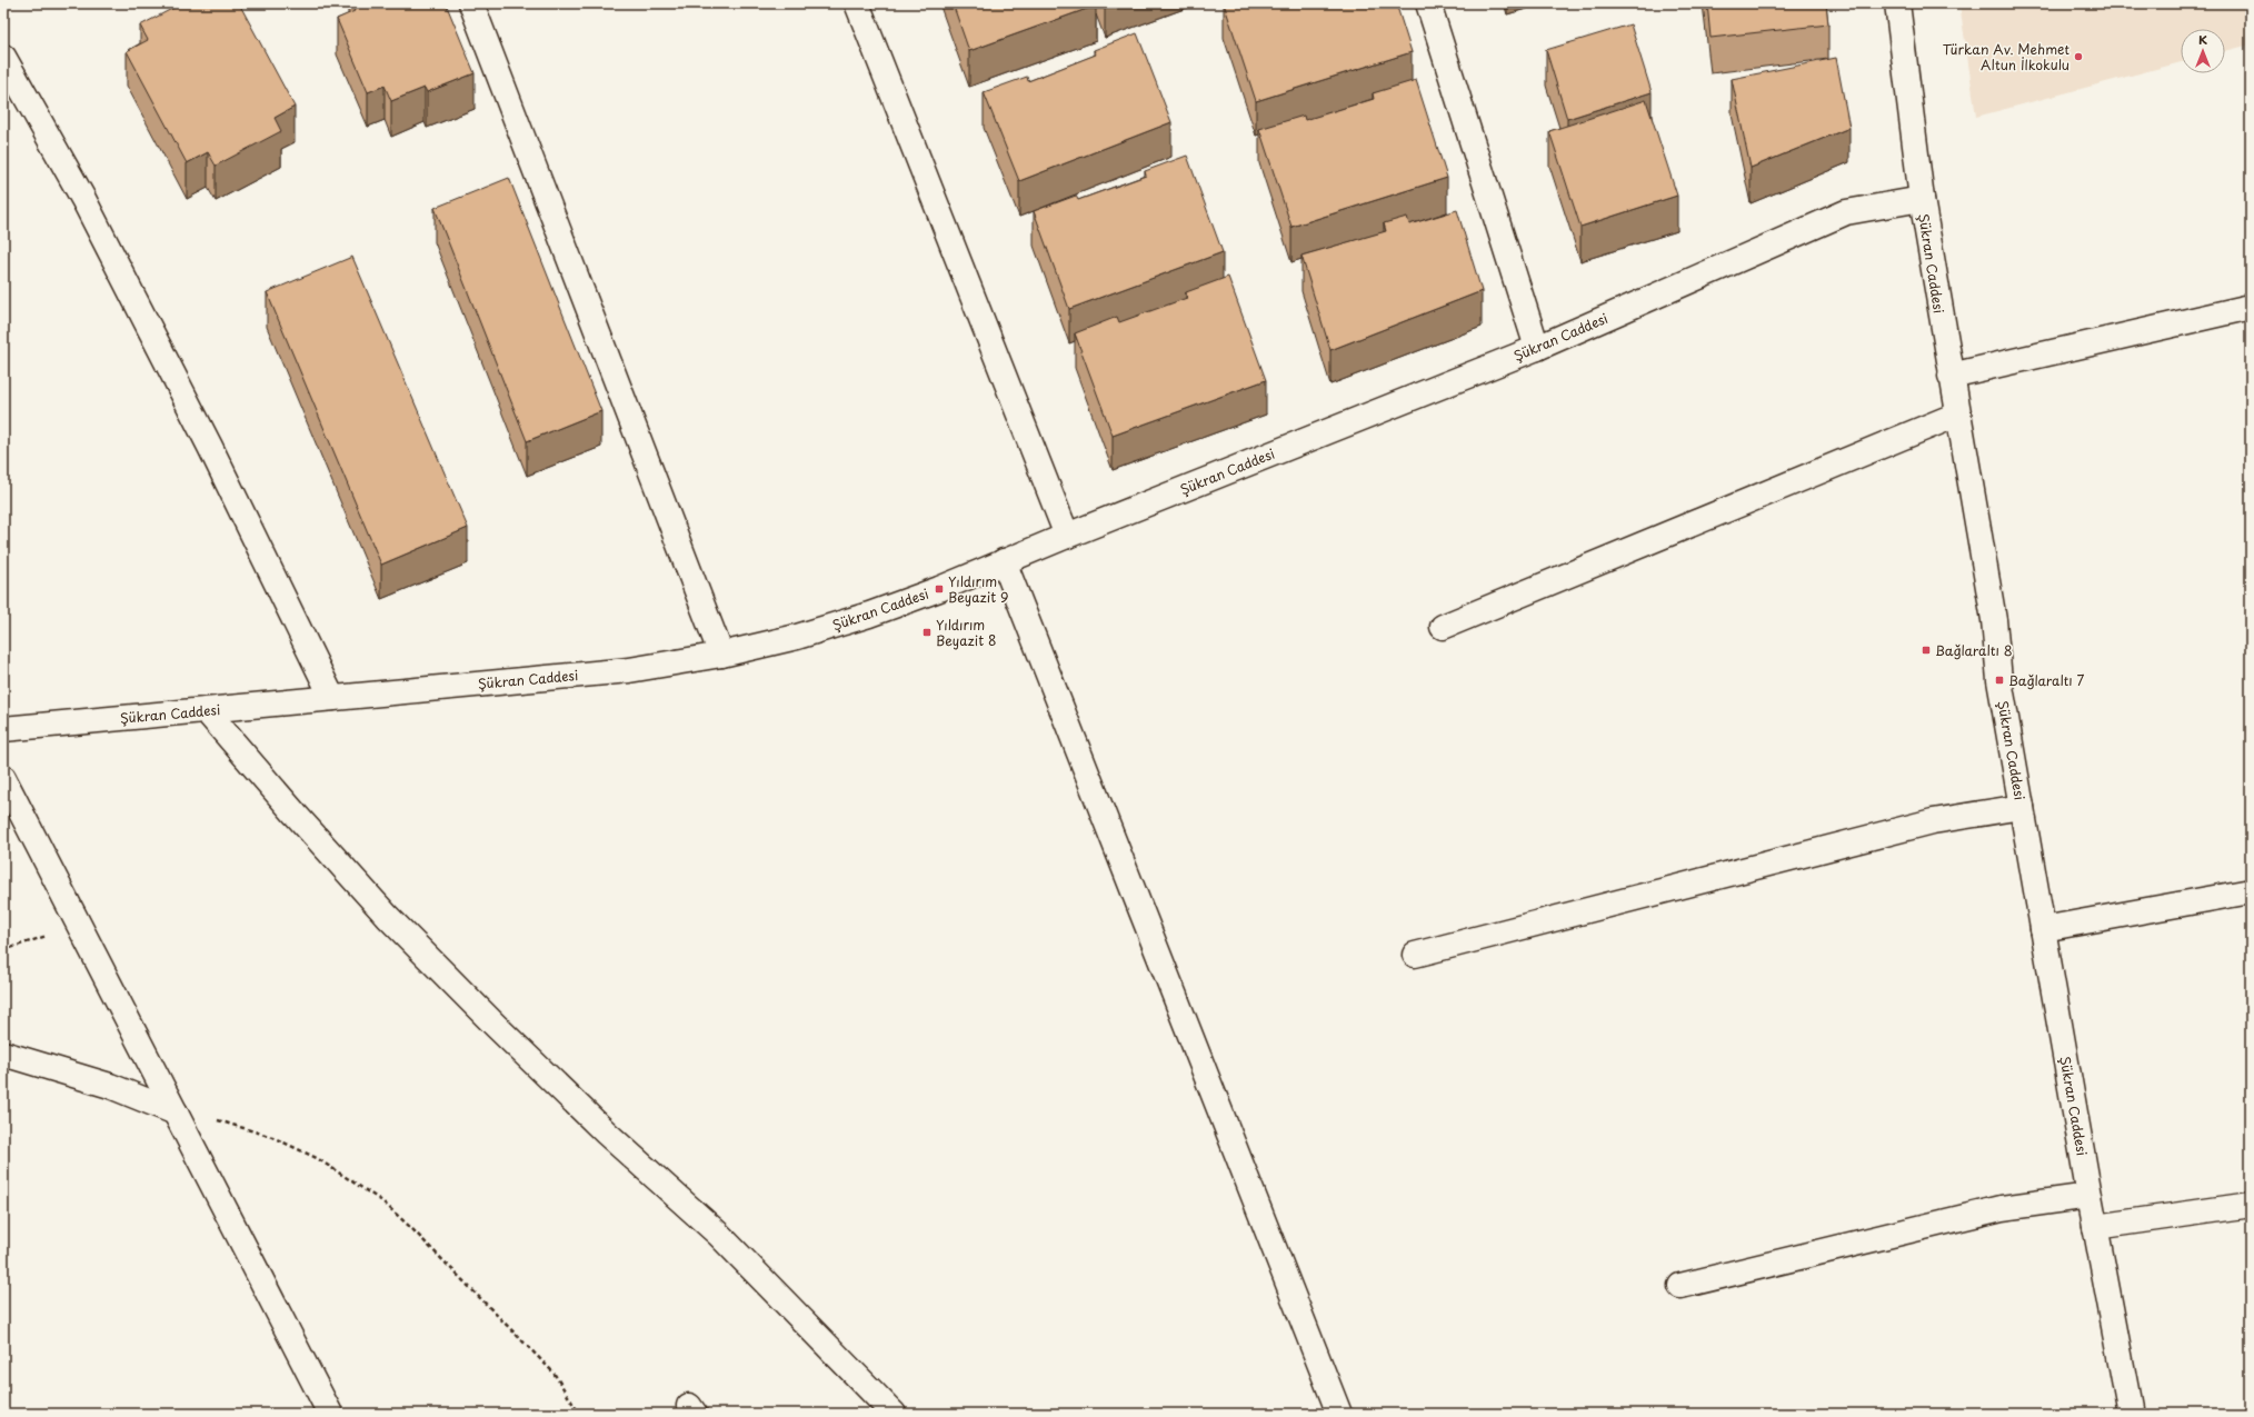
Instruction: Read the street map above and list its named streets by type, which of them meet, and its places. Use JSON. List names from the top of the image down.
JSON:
{
  "streets": {
    "street": ["Şükran Caddesi"]
  },
  "places": {
    "other": ["Türkan Av. Mehmet Altun İlkokulu"],
    "transit": [
      "Yıldırım Beyazit 9",
      "Yıldırım Beyazit 8",
      "Bağlaraltı 8",
      "Bağlaraltı 7"
    ]
  },
  "north": "top"
}
